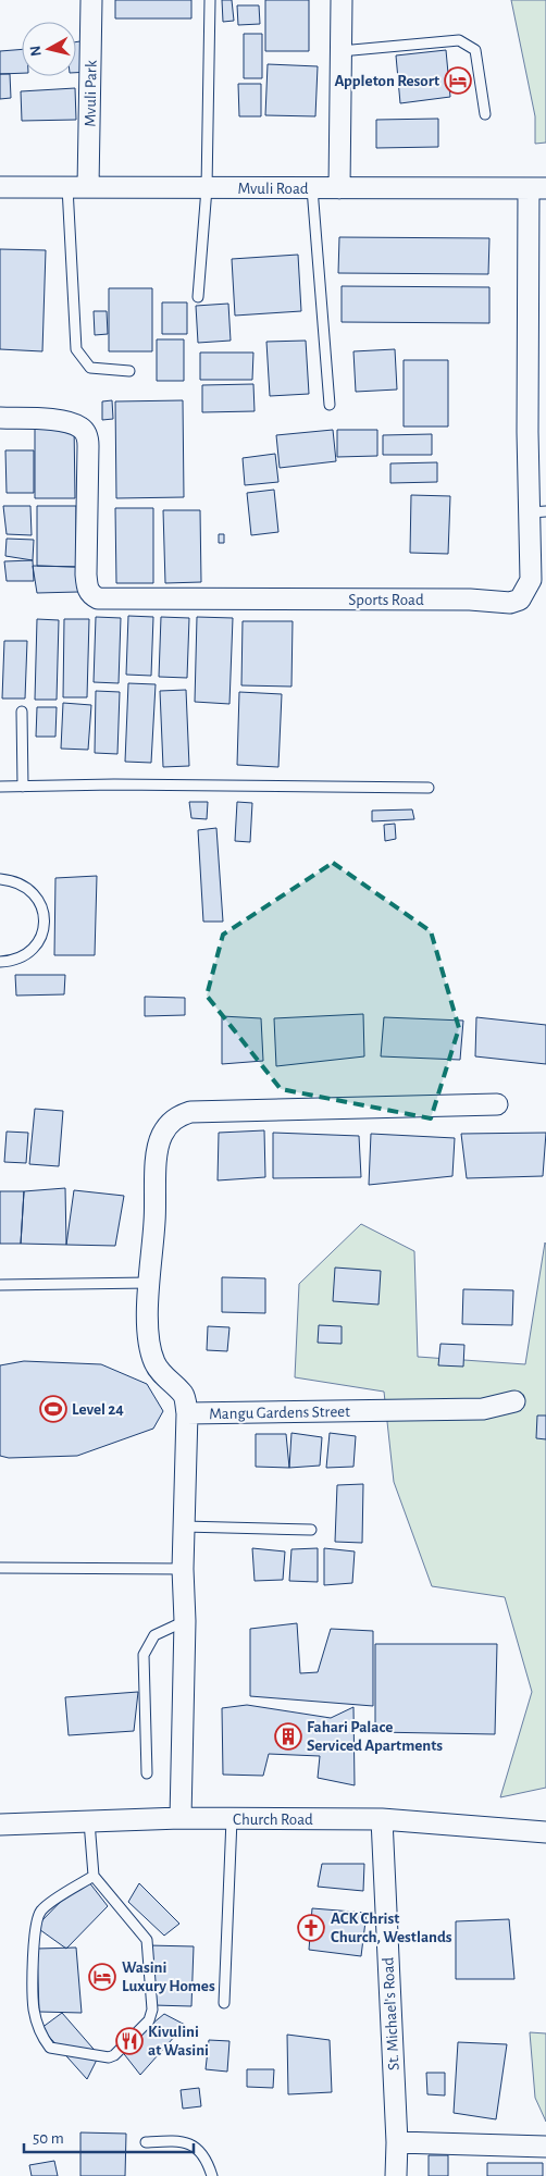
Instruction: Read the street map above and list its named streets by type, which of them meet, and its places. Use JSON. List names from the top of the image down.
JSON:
{
  "streets": {
    "street": [
      "Mvuli Park",
      "Mvuli Road",
      "Sports Road",
      "Mangu Gardens Street",
      "Church Road",
      "St. Michael's Road"
    ]
  },
  "crossings": [
    ["Mvuli Park", "Mvuli Road"],
    ["Mvuli Road", "Sports Road"],
    ["Church Road", "St. Michael's Road"]
  ],
  "places": {
    "hotel": ["Appleton Resort", "Wasini Luxury Homes"],
    "sports": ["Level 24"],
    "building": ["Fahari Palace Serviced Apartments"],
    "church": ["ACK Christ Church, Westlands"],
    "restaurant": ["Kivulini at Wasini"]
  },
  "scale_bar": "50 m",
  "north": "left"
}
